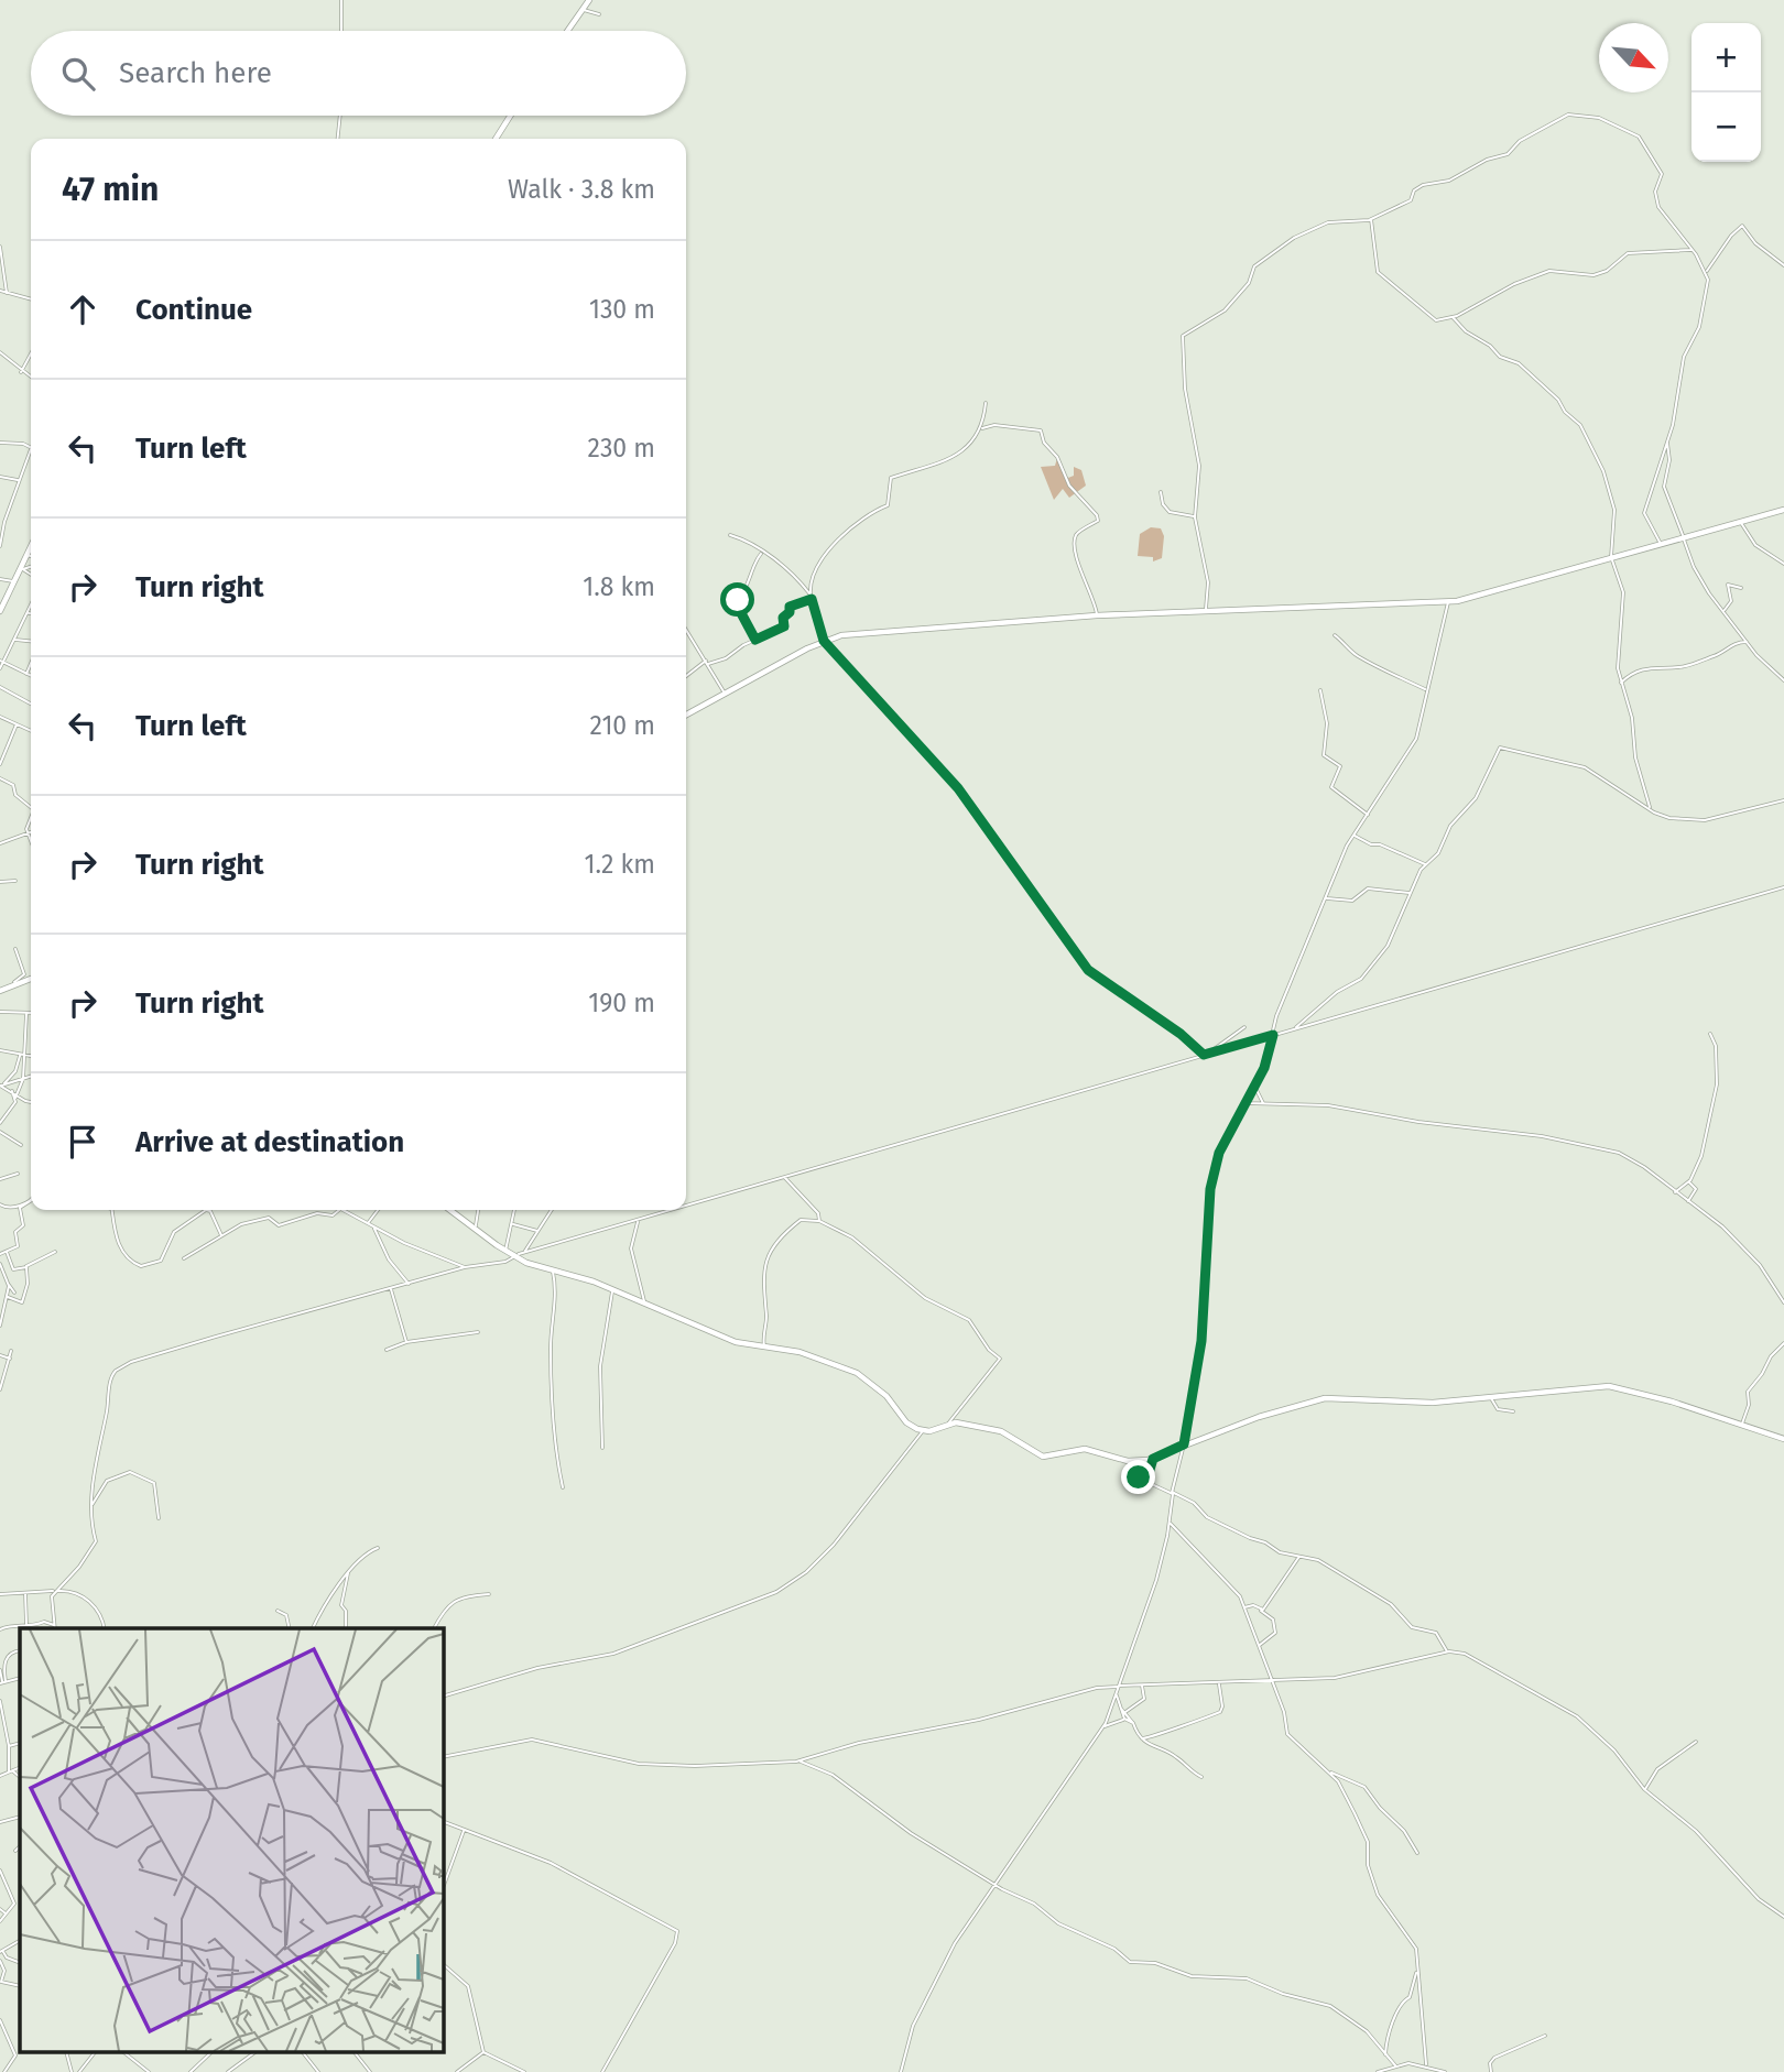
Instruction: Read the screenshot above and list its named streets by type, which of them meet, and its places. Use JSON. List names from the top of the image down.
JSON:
{
  "north": "bottom right",
  "page": {
    "map_buttons": ["+", "−"],
    "search": "Search here",
    "heading": ["47 min", "Walk · 3.8 km"],
    "list": [
      ["Continue", "130 m"],
      ["Turn left", "230 m"],
      ["Turn right", "1.8 km"],
      ["Turn left", "210 m"],
      ["Turn right", "1.2 km"],
      ["Turn right", "190 m"],
      "Arrive at destination"
    ]
  }
}
